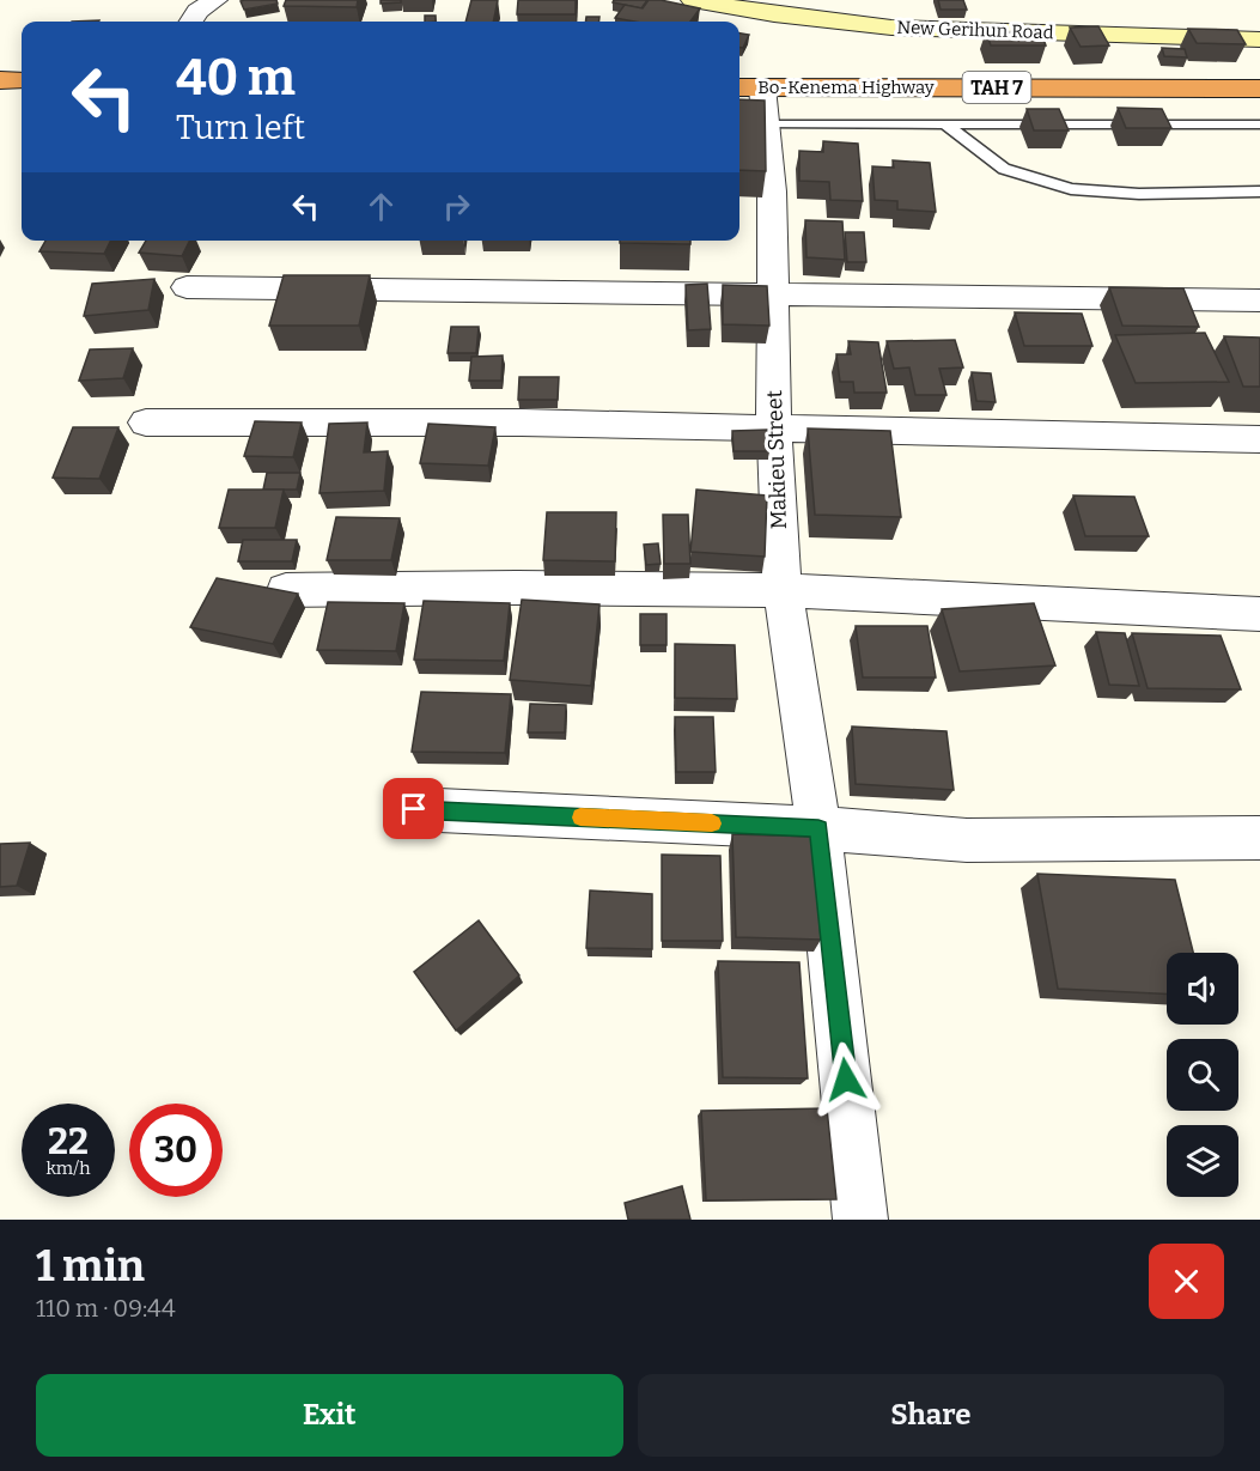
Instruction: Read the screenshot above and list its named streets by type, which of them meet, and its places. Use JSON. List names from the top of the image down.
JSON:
{
  "streets": {
    "highway": ["Bo-Kenema Highway", "TAH 7"],
    "street": ["New Gerihun Road", "Makieu Street"]
  },
  "crossings": [
    ["Bo-Kenema Highway", "Makieu Street"]
  ],
  "page": {
    "turn": ["40 m", "Turn left"],
    "speed": "22 km/h",
    "limit": "30",
    "heading": ["1 min", "110 m · 09:44"],
    "buttons": ["Exit", "Share"]
  }
}
